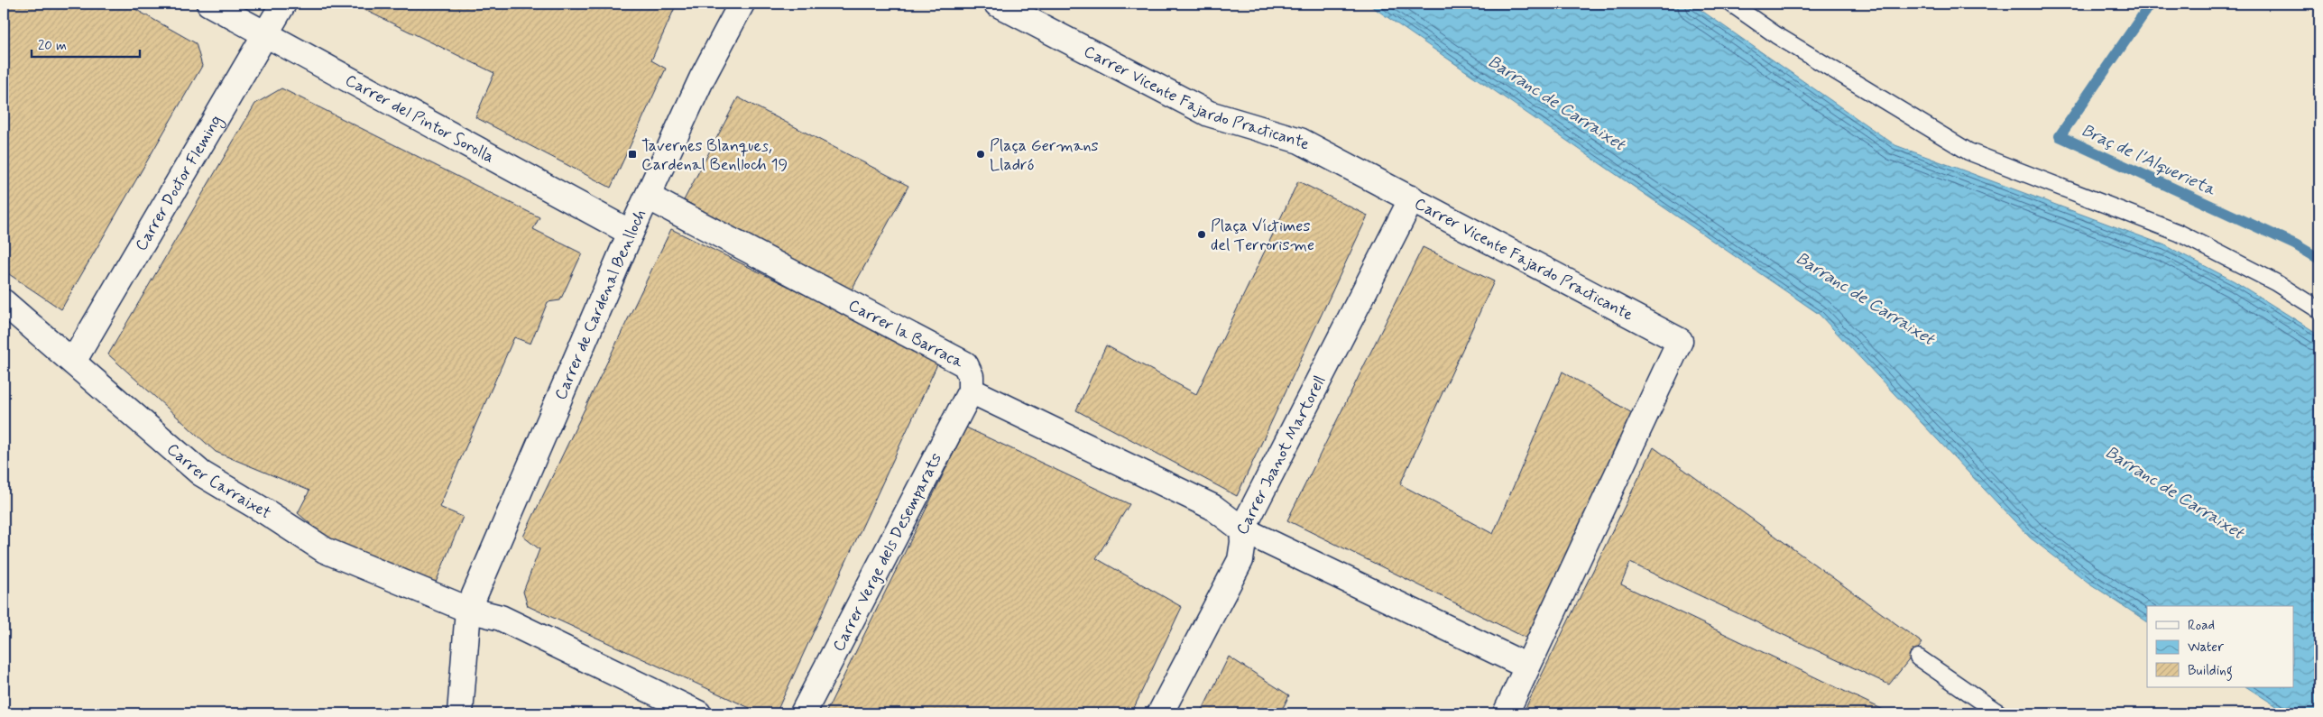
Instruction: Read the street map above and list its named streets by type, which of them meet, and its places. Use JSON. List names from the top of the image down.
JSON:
{
  "streets": {
    "street": [
      "Carrer Vicente Fajardo Practicante",
      "Carrer del Pintor Sorolla",
      "Carrer Doctor Fleming",
      "Carrer de Cardenal Benlloch",
      "Carrer la Barraca",
      "Carrer Joanot Martorell",
      "Carrer Carraixet",
      "Carrer Verge dels Desemparats"
    ]
  },
  "crossings": [
    ["Carrer Vicente Fajardo Practicante", "Carrer la Barraca"],
    ["Carrer Vicente Fajardo Practicante", "Carrer Joanot Martorell"],
    ["Carrer del Pintor Sorolla", "Carrer Doctor Fleming"],
    ["Carrer del Pintor Sorolla", "Carrer de Cardenal Benlloch"],
    ["Carrer Doctor Fleming", "Carrer Carraixet"],
    ["Carrer de Cardenal Benlloch", "Carrer la Barraca"],
    ["Carrer de Cardenal Benlloch", "Carrer Carraixet"],
    ["Carrer la Barraca", "Carrer Joanot Martorell"],
    ["Carrer la Barraca", "Carrer Verge dels Desemparats"]
  ],
  "water": ["Barranc de Carraixet", "Braç de l'Alquerieta"],
  "places": {
    "transit": ["Tavernes Blanques, Cardenal Benlloch 19"],
    "other": ["Plaça Germans Lladró", "Plaça Víctimes del Terrorisme"]
  },
  "legend": ["Road", "Water", "Building"],
  "scale_bar": "20 m"
}
